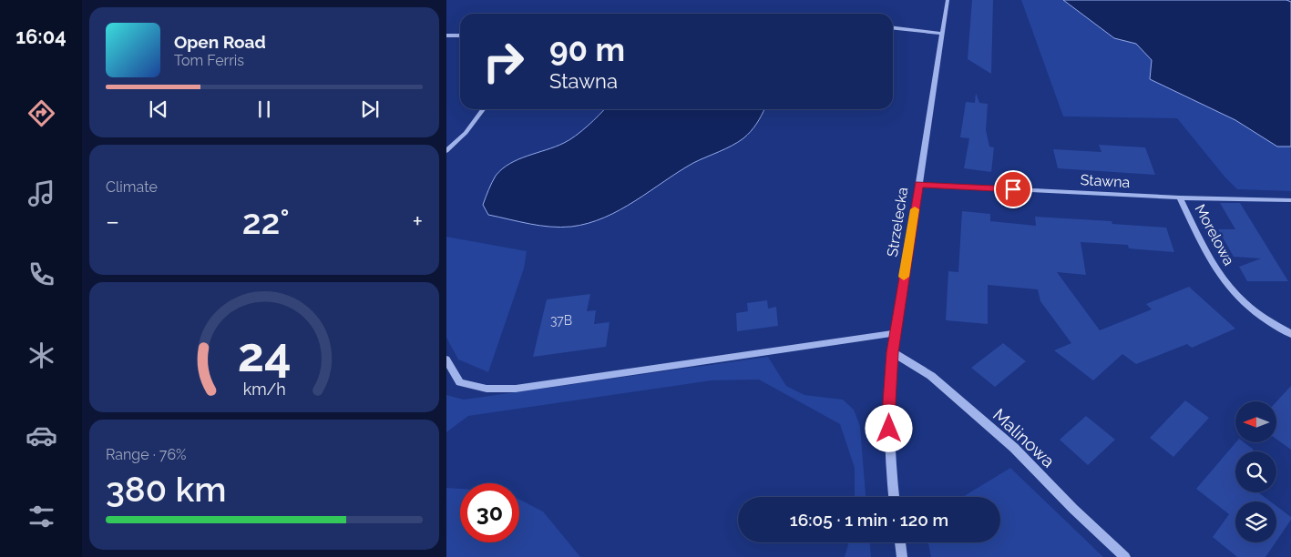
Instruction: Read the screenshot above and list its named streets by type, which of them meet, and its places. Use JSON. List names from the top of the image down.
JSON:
{
  "streets": {
    "street": [
      "Stawna",
      "Strzelecka",
      "Morelowa",
      "Malinowa"
    ]
  },
  "crossings": [
    ["Stawna", "Strzelecka"],
    ["Stawna", "Morelowa"],
    ["Strzelecka", "Malinowa"]
  ],
  "house_numbers": ["37B"],
  "north": "left",
  "page": {
    "tabs": "16:04",
    "turn": ["90 m", "Stawna"],
    "song": ["Open Road", "Tom Ferris"],
    "tile": [
      "Climate",
      ["Range · 76%", "380 km"]
    ],
    "heat": ["−", "22°", "+"],
    "limit": "30",
    "trip": "16:05 · 1 min · 120 m",
    "gauge": ["24", "km/h"]
  }
}
